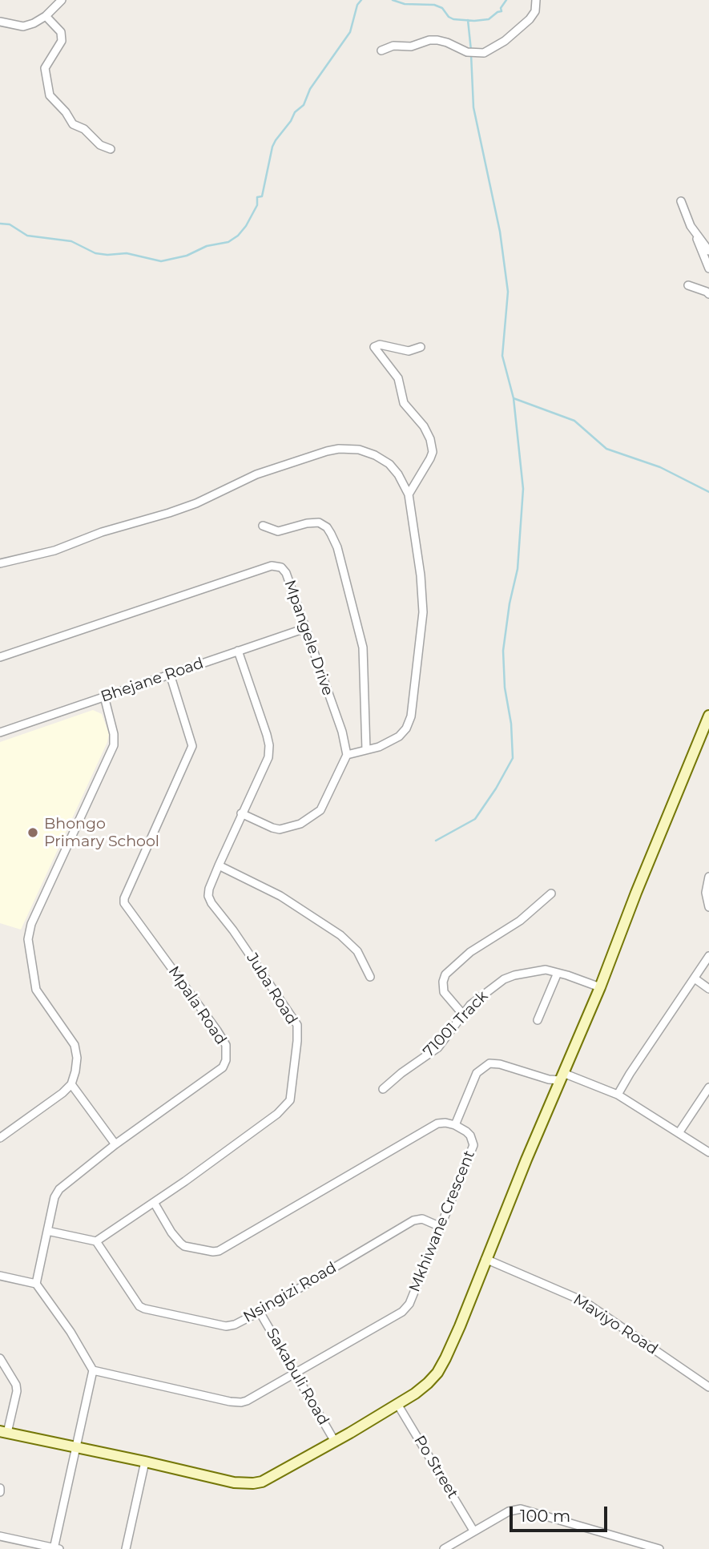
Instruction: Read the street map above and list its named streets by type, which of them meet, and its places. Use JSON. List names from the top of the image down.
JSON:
{
  "streets": {
    "street": [
      "Mpangele Drive",
      "Bhejane Road",
      "Juba Road",
      "Mpala Road",
      "71001 Track",
      "Mkhiwane Crescent",
      "Nsingizi Road",
      "Maviyo Road",
      "Sakabuli Road",
      "Po Street"
    ]
  },
  "crossings": [
    ["Mpangele Drive", "Bhejane Road"],
    ["Bhejane Road", "Juba Road"],
    ["Bhejane Road", "Mpala Road"],
    ["Juba Road", "Nsingizi Road"],
    ["Mkhiwane Crescent", "Nsingizi Road"],
    ["Mkhiwane Crescent", "Sakabuli Road"],
    ["Nsingizi Road", "Sakabuli Road"]
  ],
  "places": ["Bhongo Primary School"],
  "scale_bar": "100 m"
}
